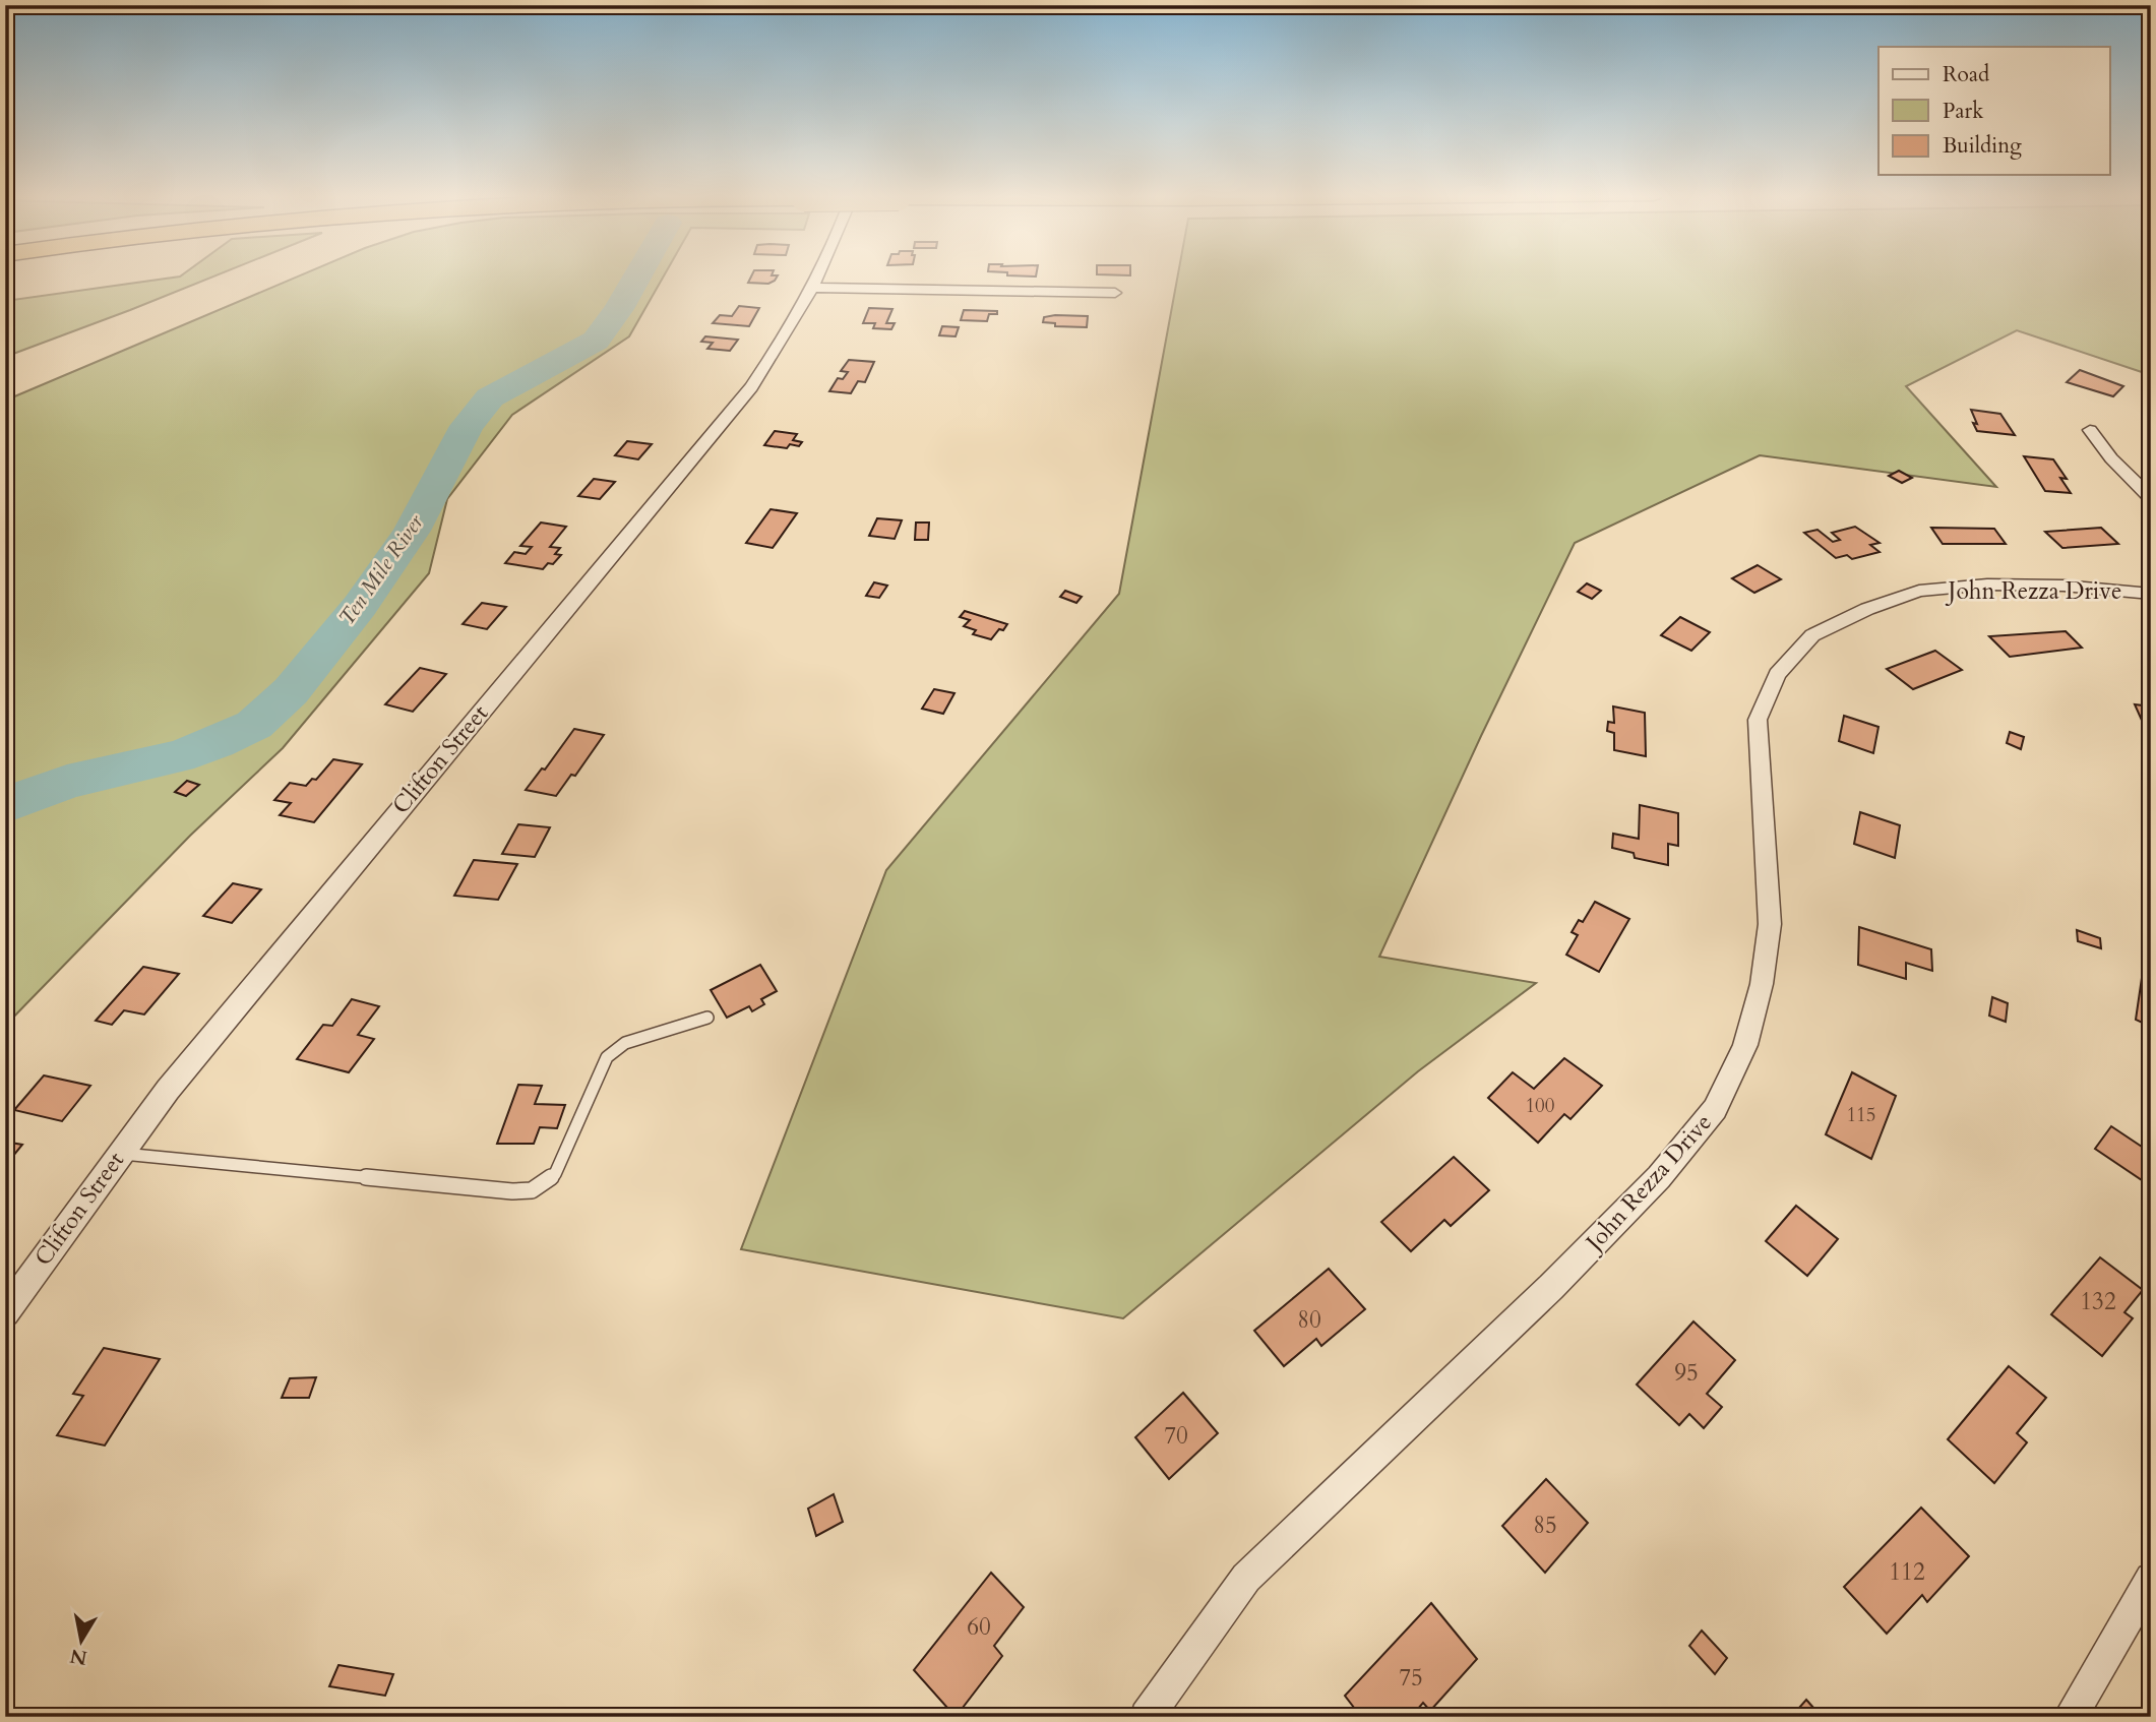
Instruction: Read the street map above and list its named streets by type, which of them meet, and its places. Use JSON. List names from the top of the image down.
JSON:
{
  "streets": {
    "street": ["John Rezza Drive", "Clifton Street"]
  },
  "water": ["Ten Mile River"],
  "house_numbers": [
    "100",
    "115",
    "132",
    "80",
    "95",
    "70",
    "85",
    "112",
    "60",
    "75"
  ],
  "legend": ["Road", "Park", "Building"],
  "north": "bottom"
}
